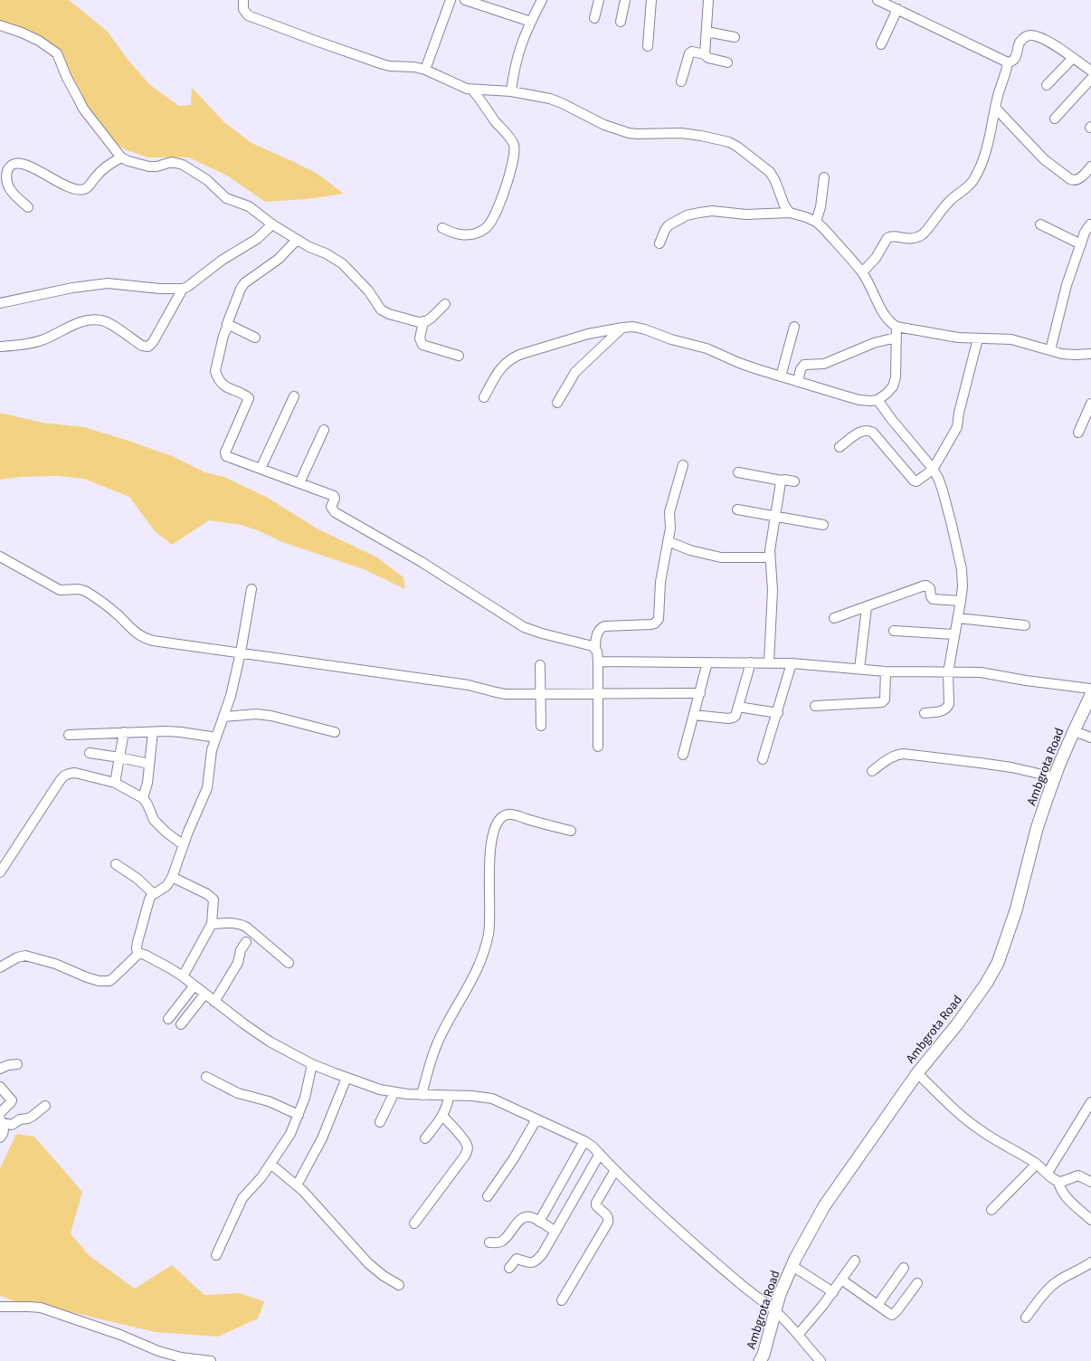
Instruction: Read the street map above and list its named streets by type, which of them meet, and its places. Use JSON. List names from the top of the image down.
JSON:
{
  "streets": {
    "main road": ["Ambgrota Road"]
  }
}
